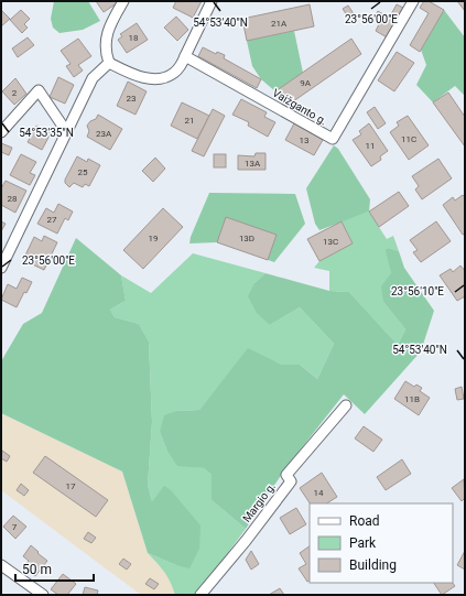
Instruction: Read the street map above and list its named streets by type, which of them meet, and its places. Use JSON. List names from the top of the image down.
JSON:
{
  "streets": {
    "street": ["Vaižganto g.", "Margio g."]
  },
  "house_numbers": [
    "21A",
    "18",
    "9A",
    "2",
    "23",
    "21",
    "23A",
    "11C",
    "13",
    "11",
    "13A",
    "25",
    "28",
    "27",
    "19",
    "13D",
    "13C",
    "11B",
    "17",
    "14",
    "7"
  ],
  "legend": ["Road", "Park", "Building"],
  "scale_bar": "50 m",
  "coordinates": [
    "23°56'00\"E",
    "54°53'40\"N",
    "54°53'35\"N",
    "23°56'10\"E"
  ]
}
